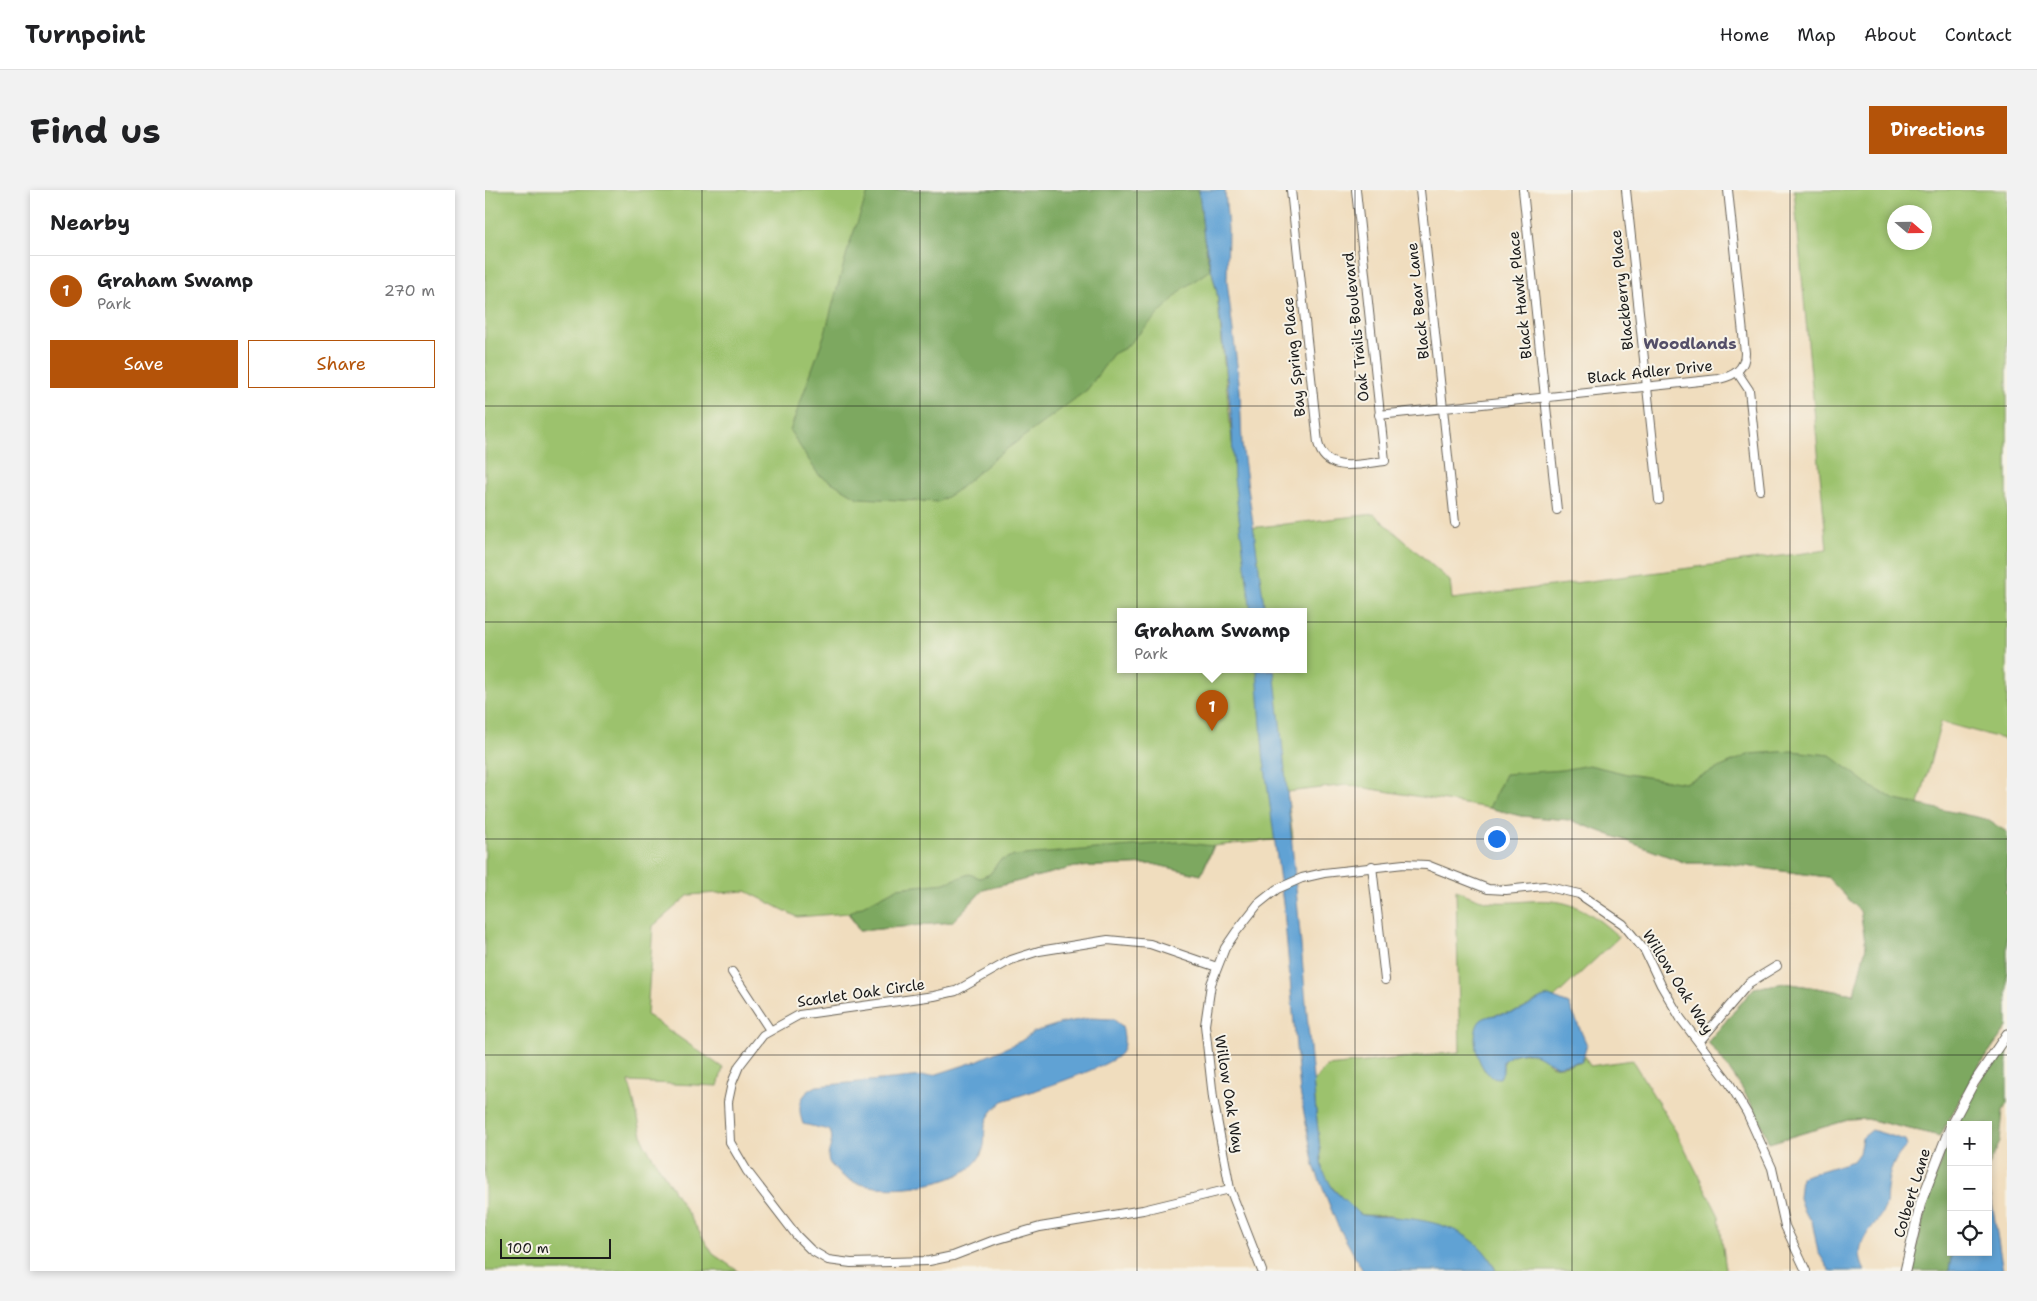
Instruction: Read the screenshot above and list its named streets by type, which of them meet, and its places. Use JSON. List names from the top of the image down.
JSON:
{
  "streets": {
    "street": [
      "Blackberry Place",
      "Black Hawk Place",
      "Black Bear Lane",
      "Oak Trails Boulevard",
      "Bay Spring Place",
      "Black Adler Drive",
      "Willow Oak Way",
      "Scarlet Oak Circle",
      "Colbert Lane"
    ]
  },
  "crossings": [
    ["Blackberry Place", "Black Adler Drive"],
    ["Black Hawk Place", "Black Adler Drive"],
    ["Black Bear Lane", "Black Adler Drive"],
    ["Oak Trails Boulevard", "Bay Spring Place"],
    ["Oak Trails Boulevard", "Black Adler Drive"],
    ["Willow Oak Way", "Scarlet Oak Circle"]
  ],
  "districts": ["Woodlands"],
  "scale_bar": "100 m",
  "north": "right",
  "page": {
    "header": "Turnpoint",
    "nav": [
      "Home",
      "Map",
      "About",
      "Contact"
    ],
    "buttons": [
      "Directions",
      ["Save", "Share"]
    ],
    "title": "Find us",
    "heading": "Nearby",
    "list": [
      {
        "mark": "1",
        "name": "Graham Swamp",
        "note": "Park",
        "value": "270 m"
      }
    ],
    "popup": ["Graham Swamp", "Park"],
    "pins": "1",
    "map_buttons": ["+", "−"],
    "scale": "100 m"
  }
}
